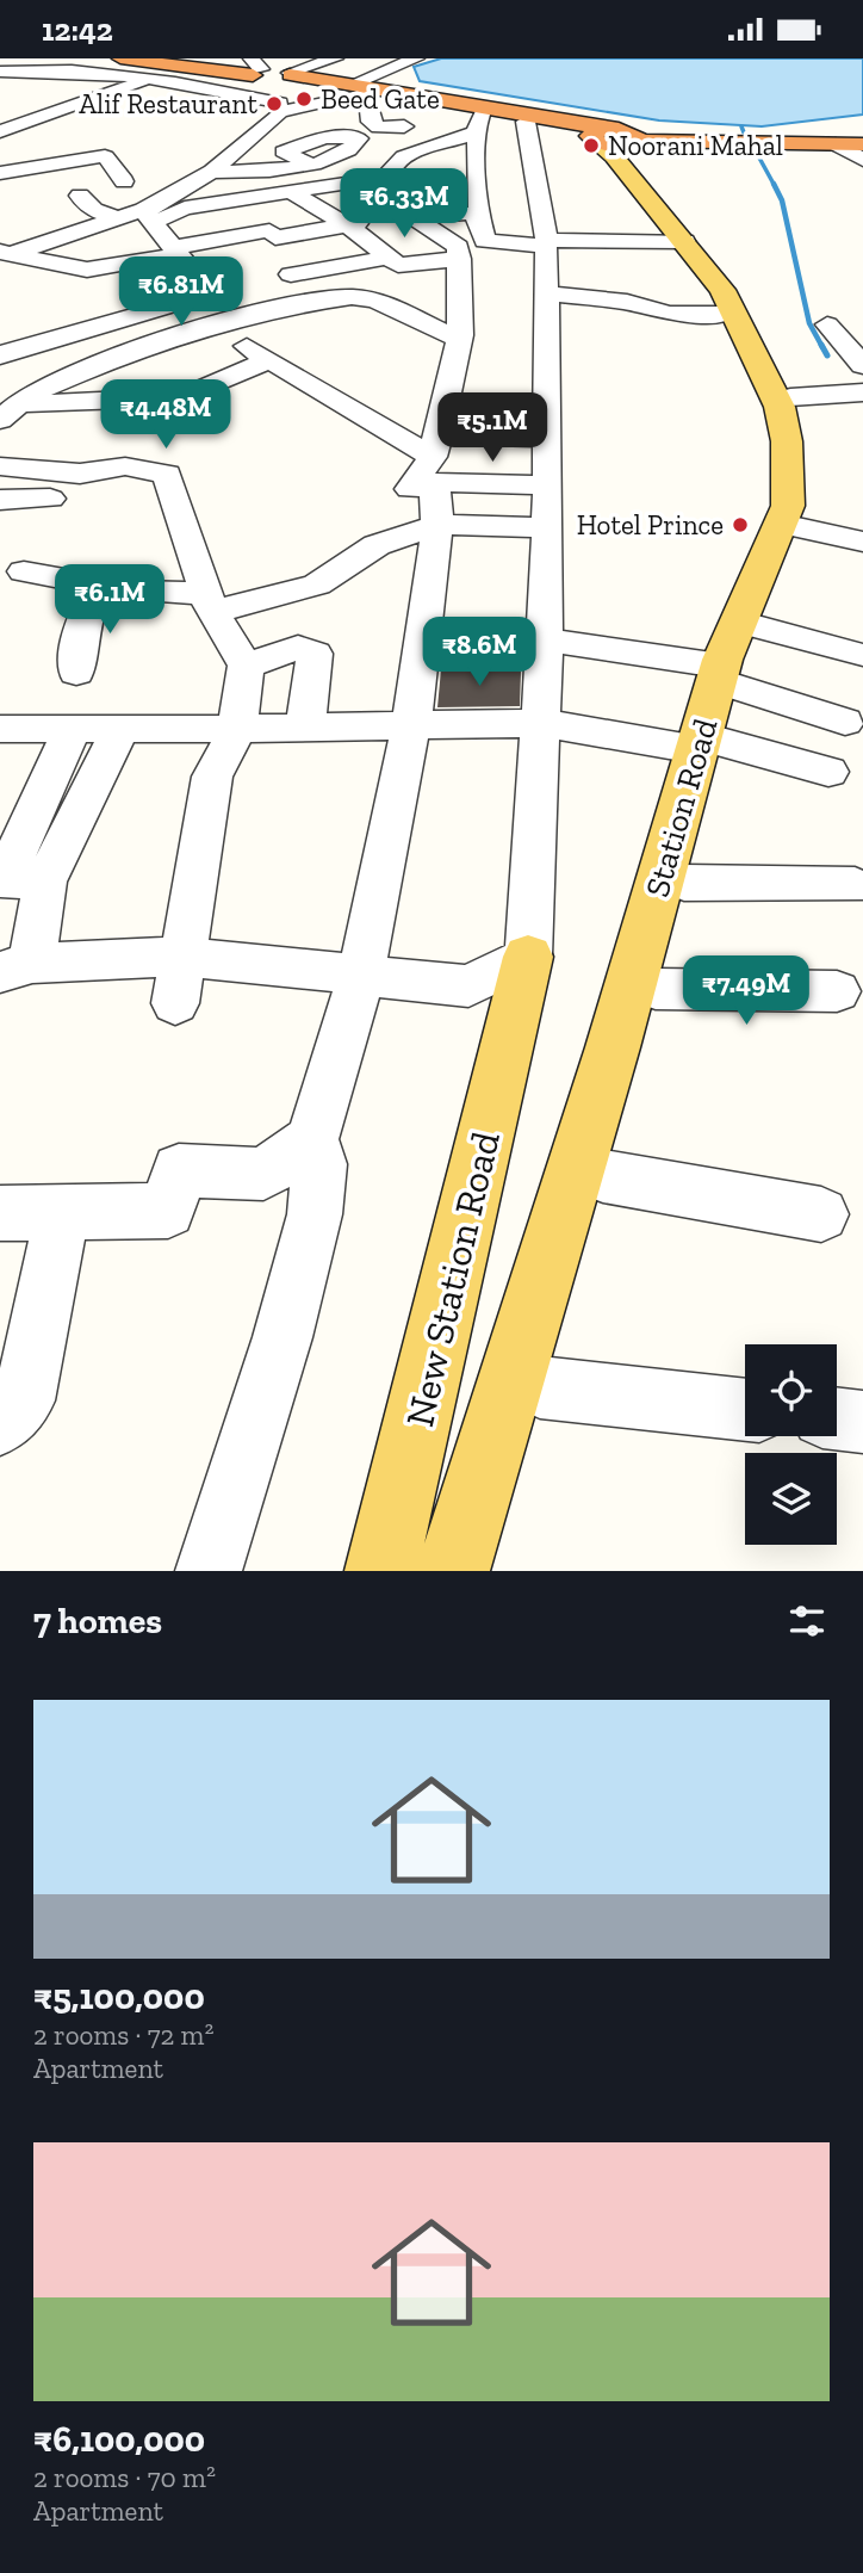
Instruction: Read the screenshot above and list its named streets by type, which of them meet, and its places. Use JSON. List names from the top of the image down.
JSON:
{
  "streets": {
    "main road": ["Station Road", "New Station Road"]
  },
  "places": [
    "Beed Gate",
    "Alif Restaurant",
    "Noorani Mahal",
    "Hotel Prince"
  ],
  "page": {
    "status": "12:42",
    "price": [
      "₹6.33M",
      "₹6.81M",
      "₹4.48M",
      "₹5.1M",
      "₹6.1M",
      "₹8.6M",
      "₹7.49M"
    ],
    "heading": "7 homes",
    "list": [
      {
        "name": "₹5,100,000",
        "note": "2 rooms · 72 m² · Apartment"
      },
      {
        "name": "₹6,100,000",
        "note": "2 rooms · 70 m² · Apartment"
      }
    ]
  }
}
